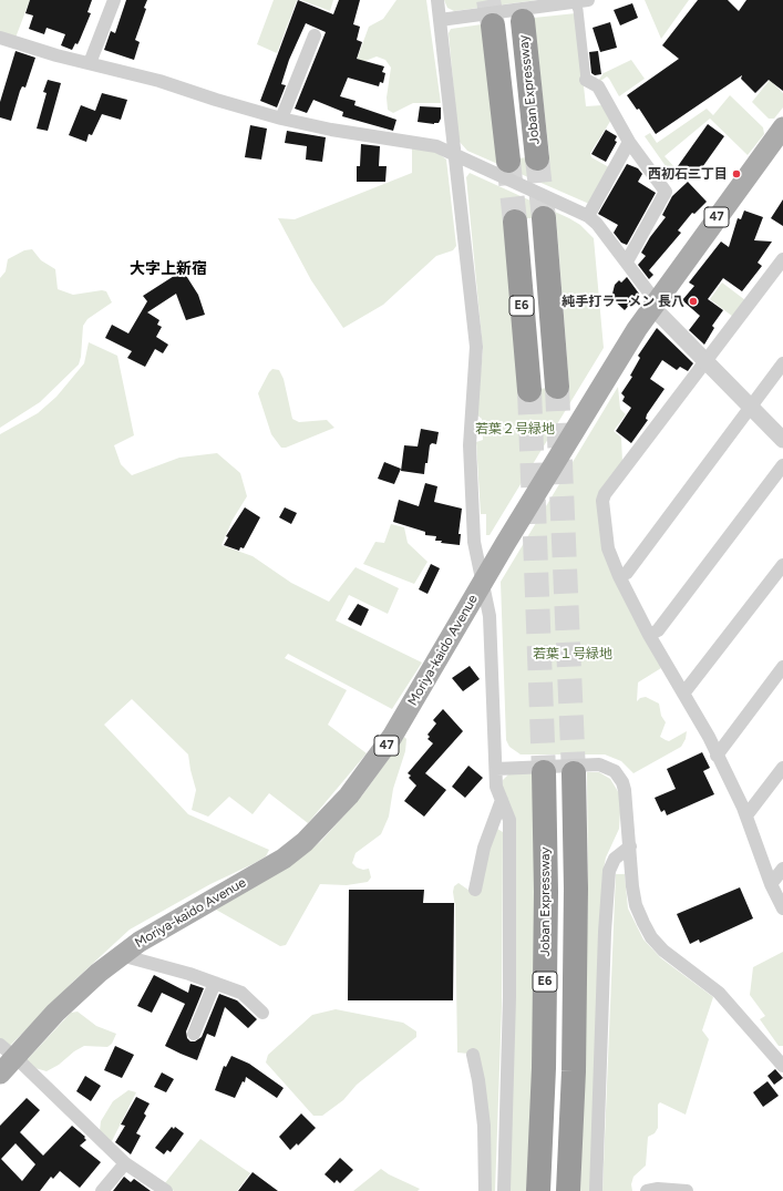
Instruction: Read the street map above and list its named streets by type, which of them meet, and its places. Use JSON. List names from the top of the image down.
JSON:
{
  "streets": {
    "highway": ["Joban Expressway", "E6"],
    "main road": ["47", "Moriya-kaido Avenue"]
  },
  "districts": ["大字上新宿"],
  "parks": ["若葉２号緑地", "若葉１号緑地"],
  "places": ["西初石二丁目", "純手打ラーメン 長八"]
}
